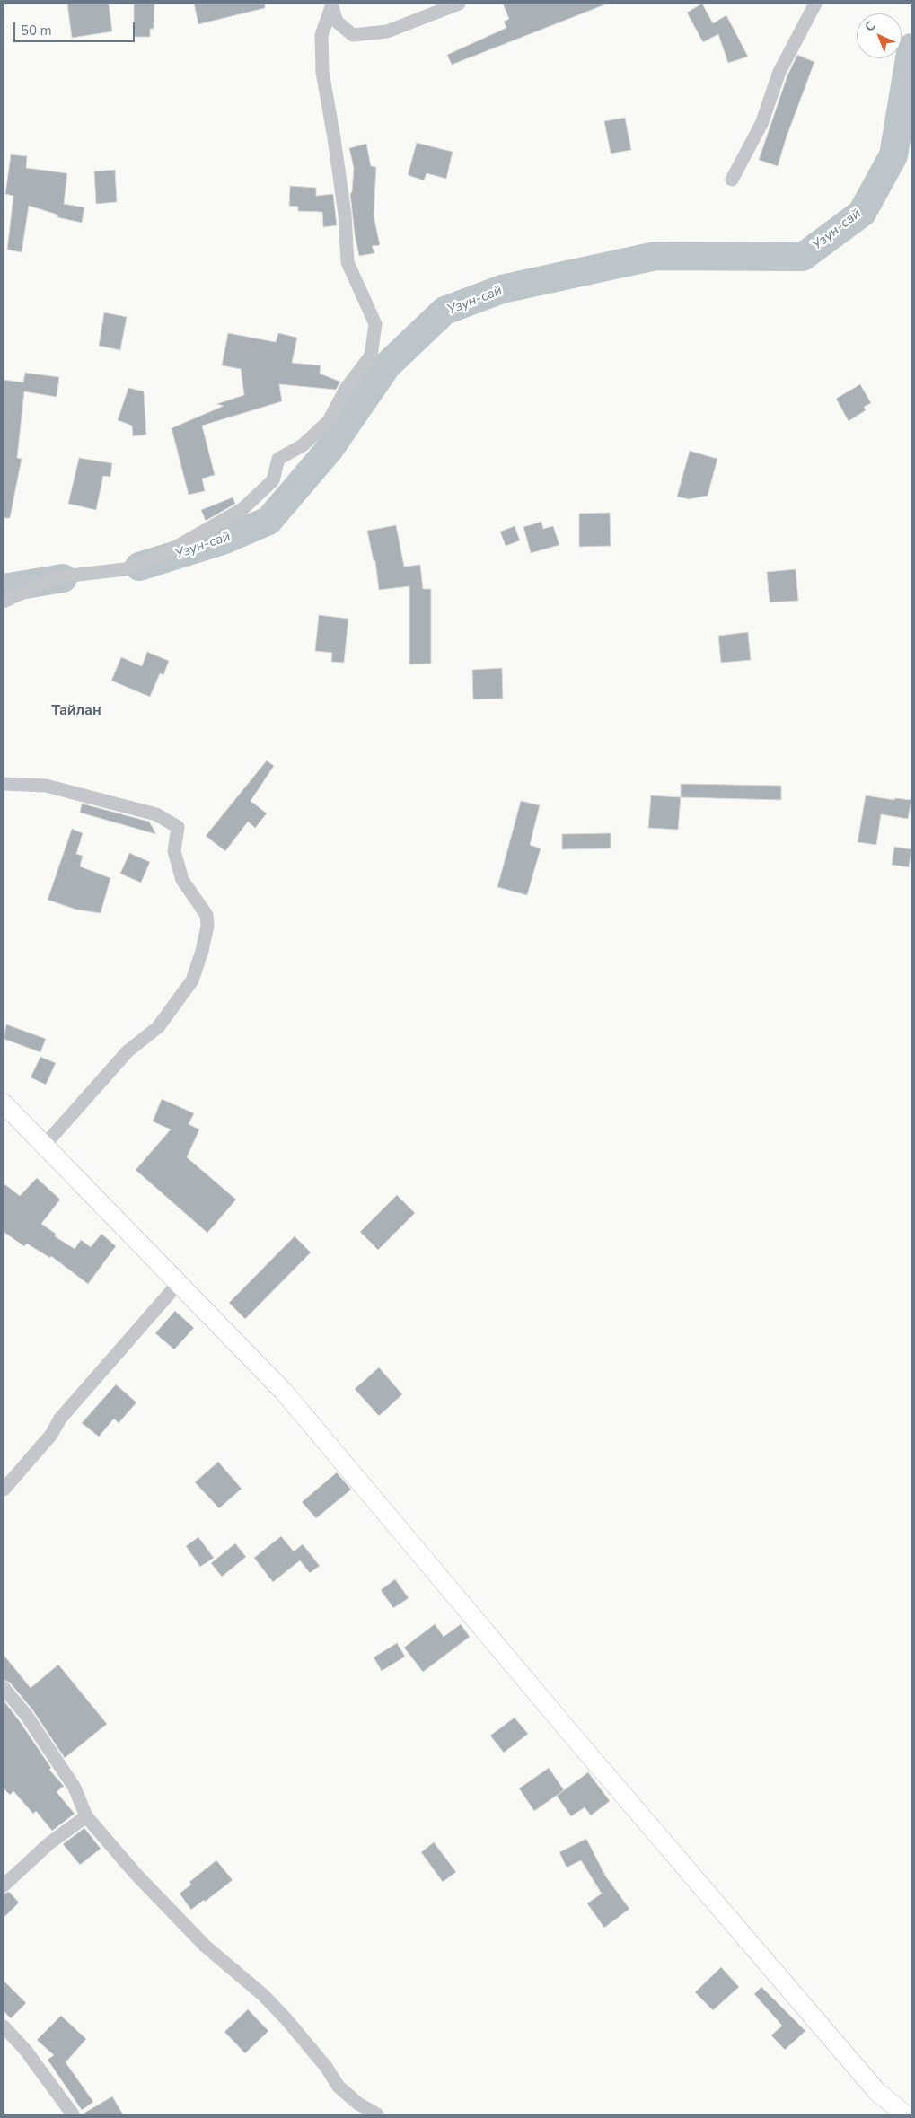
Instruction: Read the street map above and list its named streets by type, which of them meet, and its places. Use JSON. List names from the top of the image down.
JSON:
{
  "districts": ["Тайлан"],
  "water": ["Узун-сай"],
  "scale_bar": "50 m",
  "north": "top left"
}
